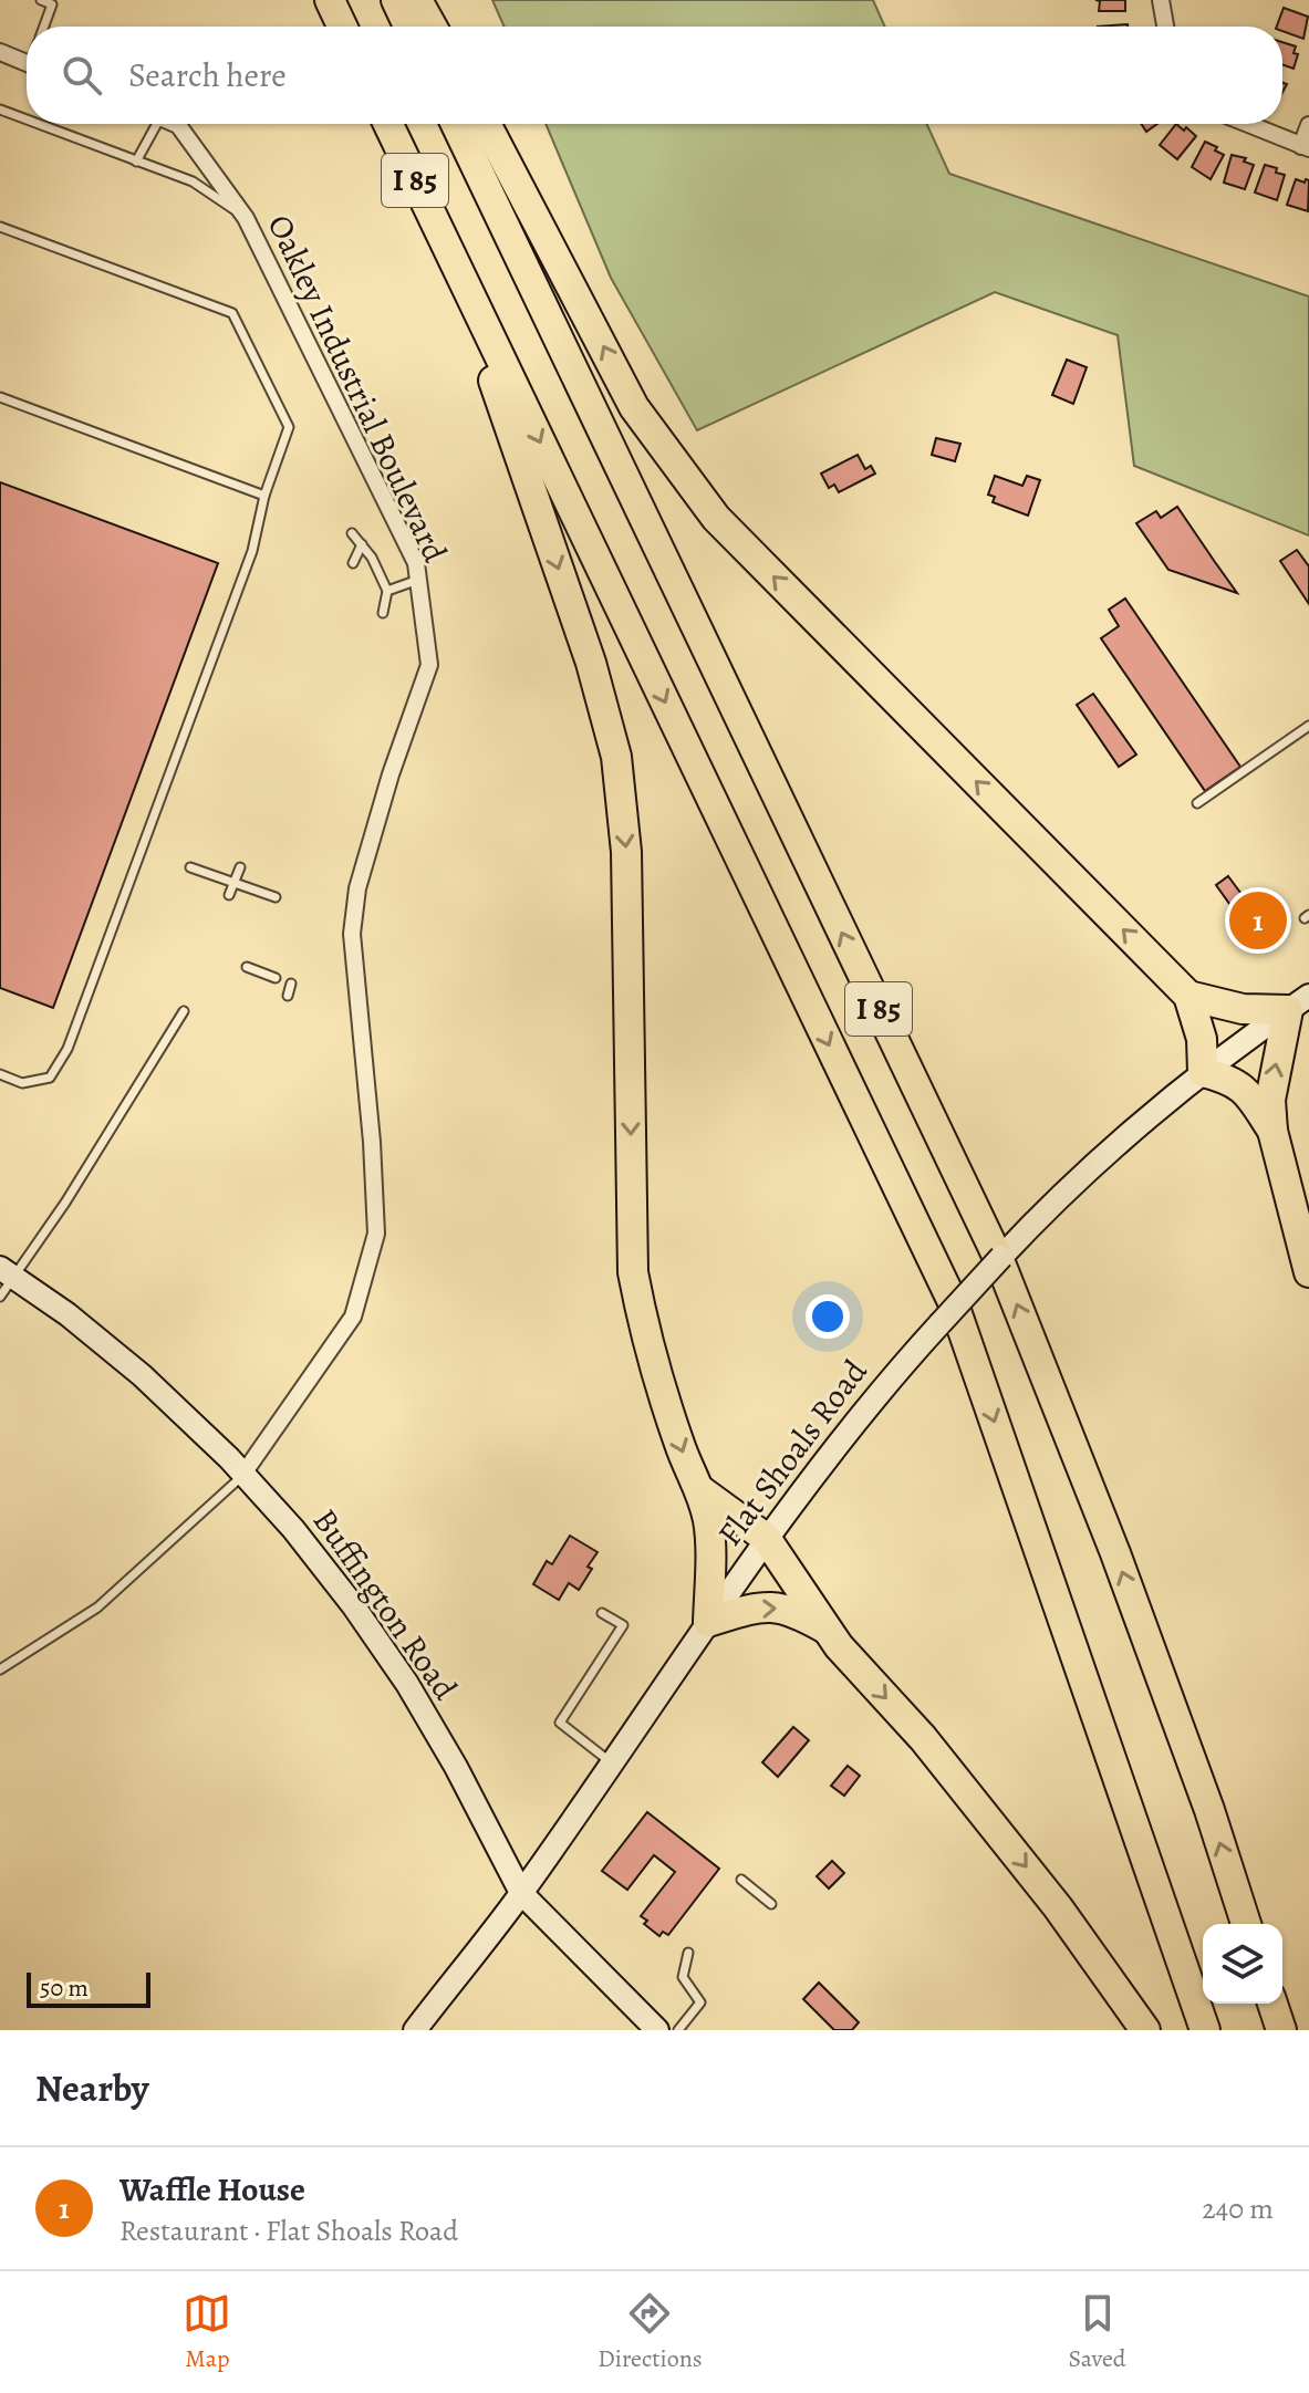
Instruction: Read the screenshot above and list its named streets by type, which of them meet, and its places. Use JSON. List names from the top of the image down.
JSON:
{
  "streets": {
    "highway": ["I 85"],
    "street": ["Oakley Industrial Boulevard", "Flat Shoals Road", "Buffington Road"]
  },
  "crossings": [
    ["Oakley Industrial Boulevard", "Buffington Road"],
    ["Flat Shoals Road", "Buffington Road"]
  ],
  "scale_bar": "50 m",
  "page": {
    "search": "Search here",
    "pins": "1",
    "scale": "50 m",
    "heading": "Nearby",
    "list": [
      {
        "mark": "1",
        "name": "Waffle House",
        "note": "Restaurant · Flat Shoals Road",
        "value": "240 m"
      }
    ],
    "nav": ["Map", "Directions", "Saved"]
  }
}
